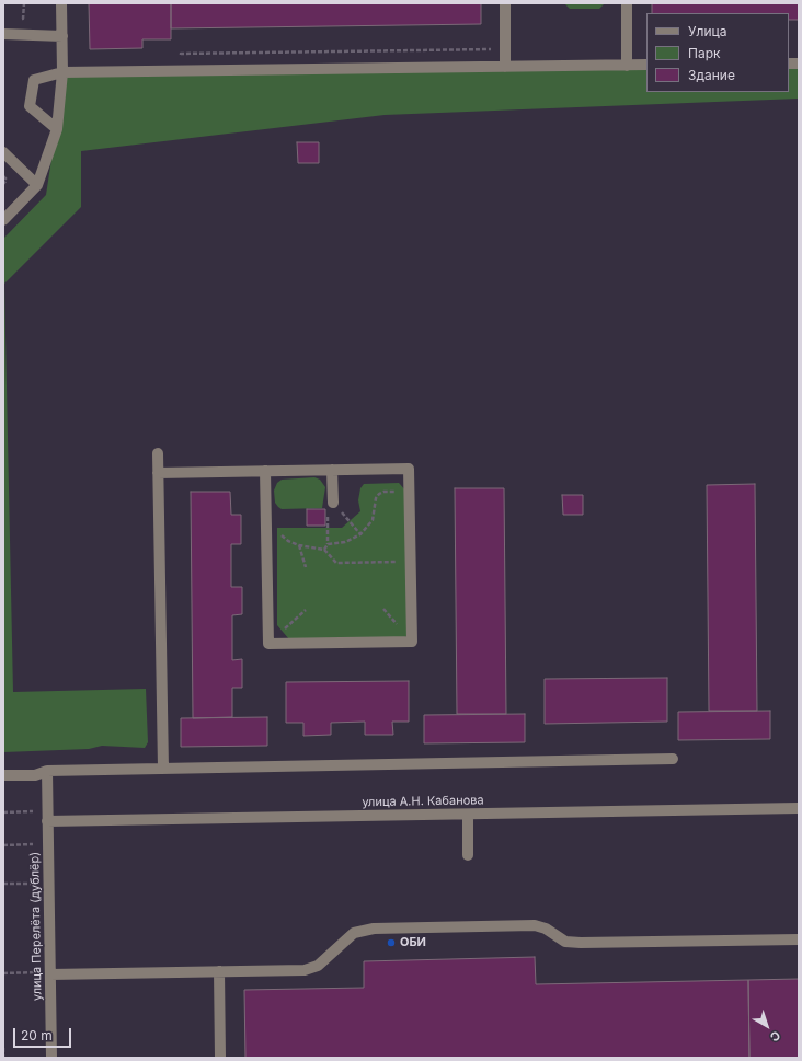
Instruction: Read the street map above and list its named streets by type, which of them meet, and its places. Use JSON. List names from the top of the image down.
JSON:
{
  "streets": {
    "street": ["улица А.Н. Кабанова", "улица Перелёта (дублёр)"]
  },
  "crossings": [
    ["улица А.Н. Кабанова", "улица Перелёта (дублёр)"]
  ],
  "places": ["ОБИ"],
  "legend": ["Улица", "Парк", "Здание"],
  "scale_bar": "20 m",
  "north": "bottom right"
}
